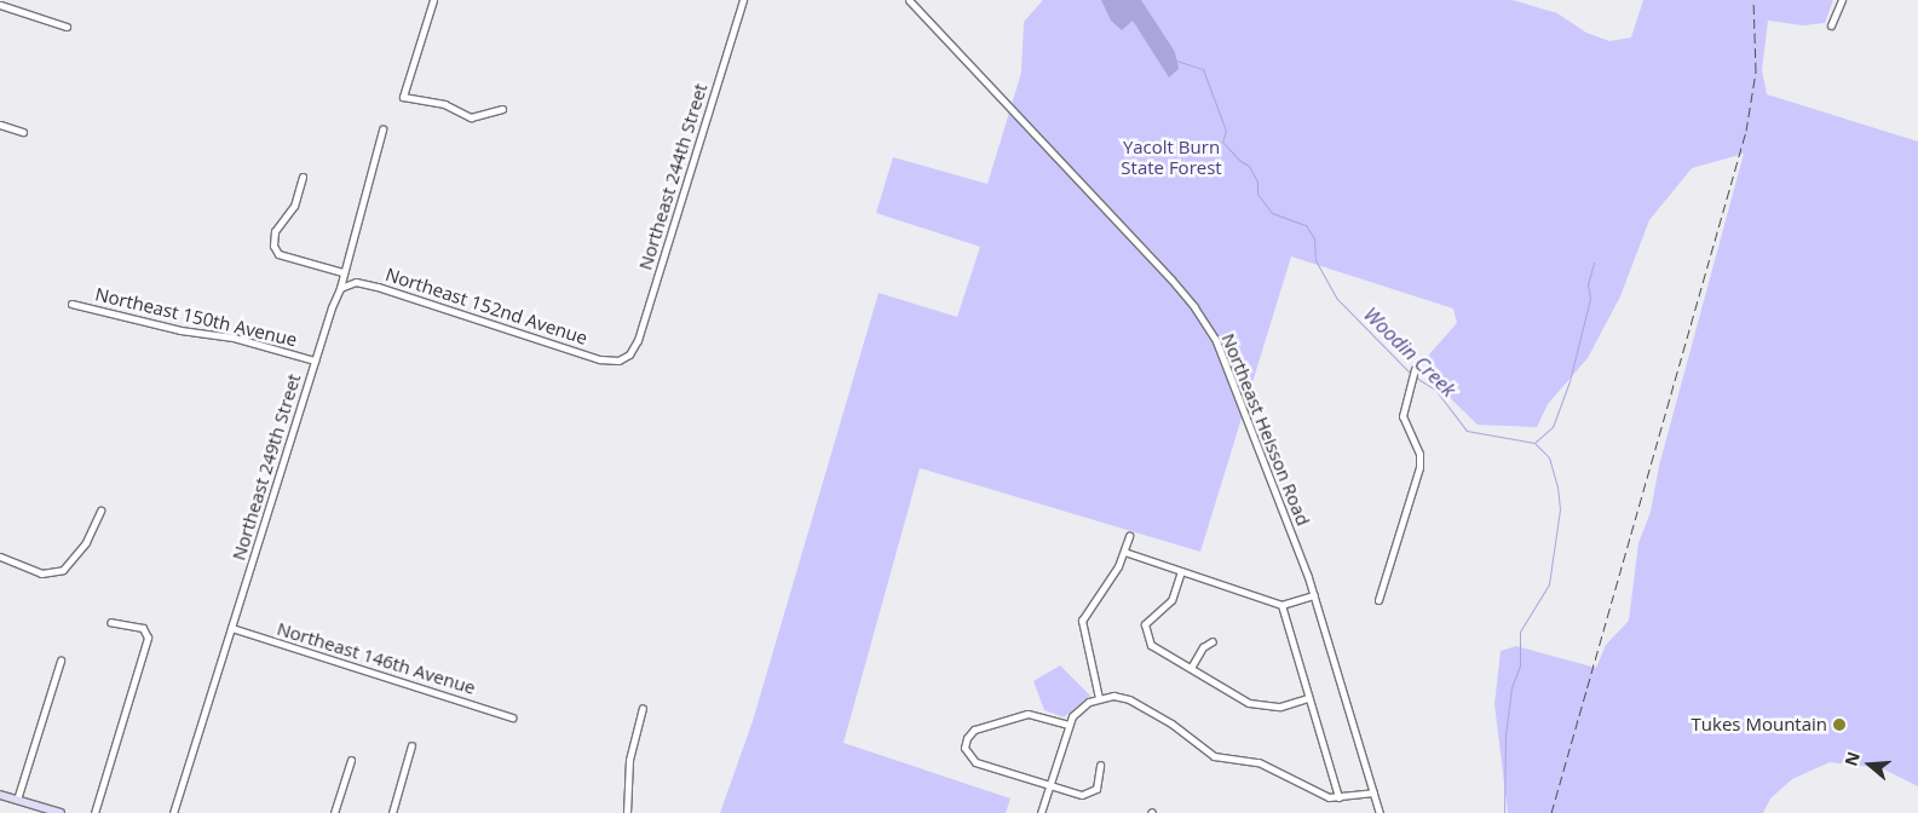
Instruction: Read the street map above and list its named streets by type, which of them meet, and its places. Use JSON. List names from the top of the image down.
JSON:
{
  "streets": {
    "street": [
      "Northeast 244th Street",
      "Northeast 152nd Avenue",
      "Northeast 150th Avenue",
      "Northeast Heisson Road",
      "Northeast 249th Street",
      "Northeast 146th Avenue"
    ]
  },
  "crossings": [
    ["Northeast 244th Street", "Northeast 152nd Avenue"],
    ["Northeast 152nd Avenue", "Northeast 249th Street"],
    ["Northeast 150th Avenue", "Northeast 249th Street"],
    ["Northeast 249th Street", "Northeast 146th Avenue"]
  ],
  "water": ["Woodin Creek"],
  "parks": ["Yacolt Burn State Forest"],
  "places": ["Tukes Mountain"],
  "north": "left"
}
